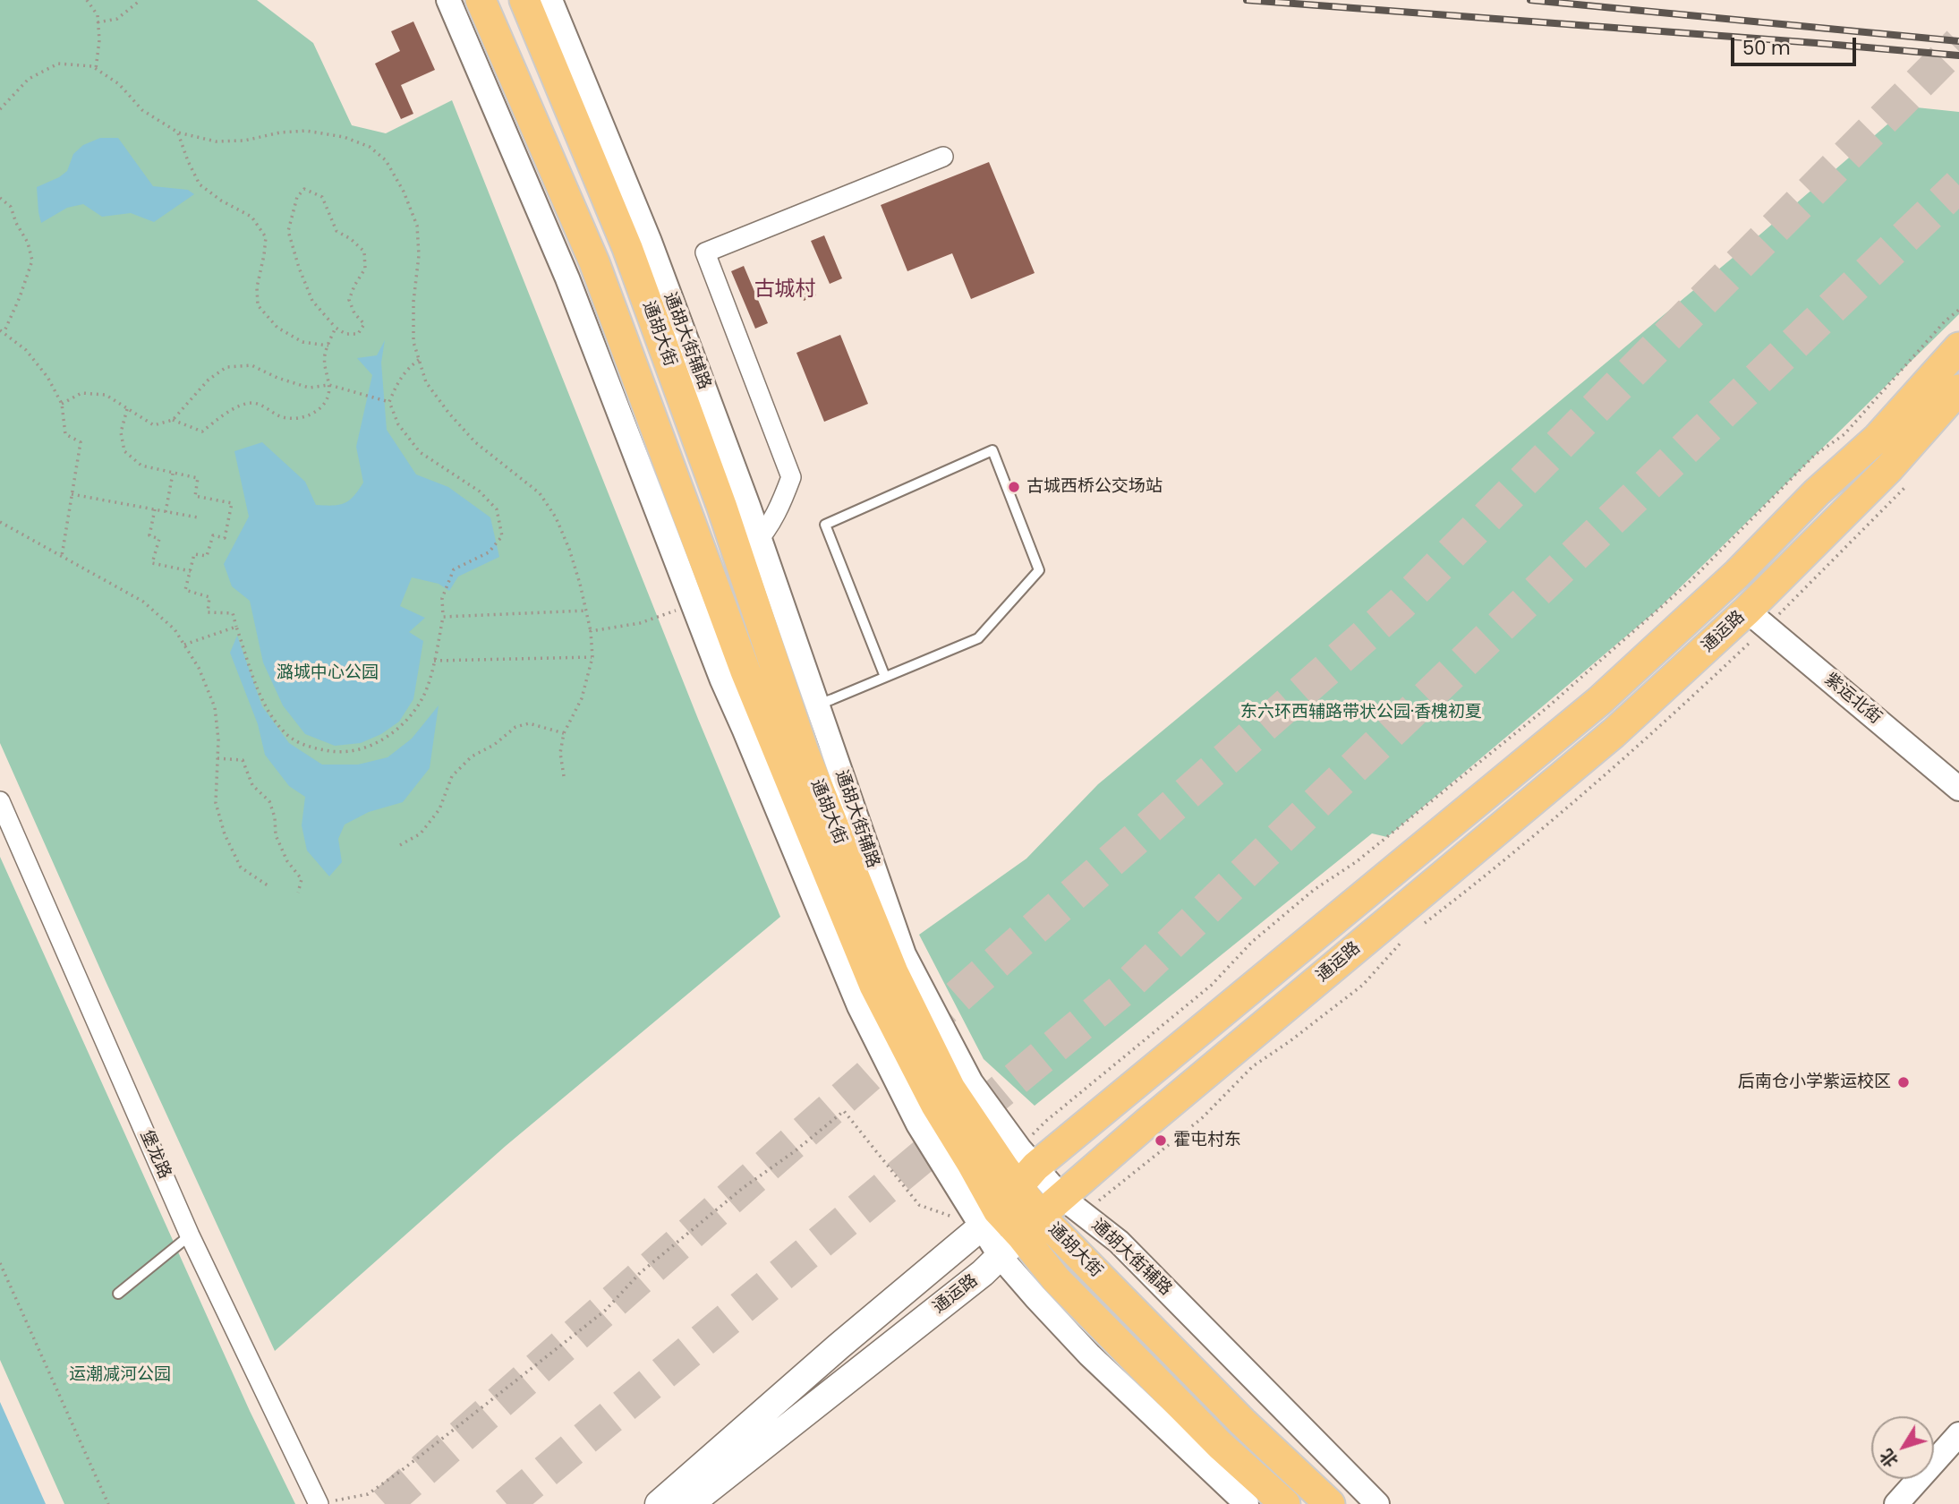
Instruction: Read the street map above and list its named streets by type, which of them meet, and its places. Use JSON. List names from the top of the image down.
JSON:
{
  "streets": {
    "main road": ["通胡大街", "通运路"],
    "street": ["通胡大街辅路", "紫运北街", "堡龙路"]
  },
  "crossings": [
    ["通胡大街", "通胡大街辅路"],
    ["通胡大街", "通运路"],
    ["通胡大街辅路", "通运路"],
    ["通运路", "紫运北街"]
  ],
  "districts": ["古城村"],
  "parks": ["潞城中心公园", "东六环西辅路带状公园·香槐初夏", "运潮减河公园"],
  "places": ["古城西桥公交场站", "后南仓小学紫运校区", "霍屯村东"],
  "scale_bar": "50 m",
  "north": "bottom left"
}
